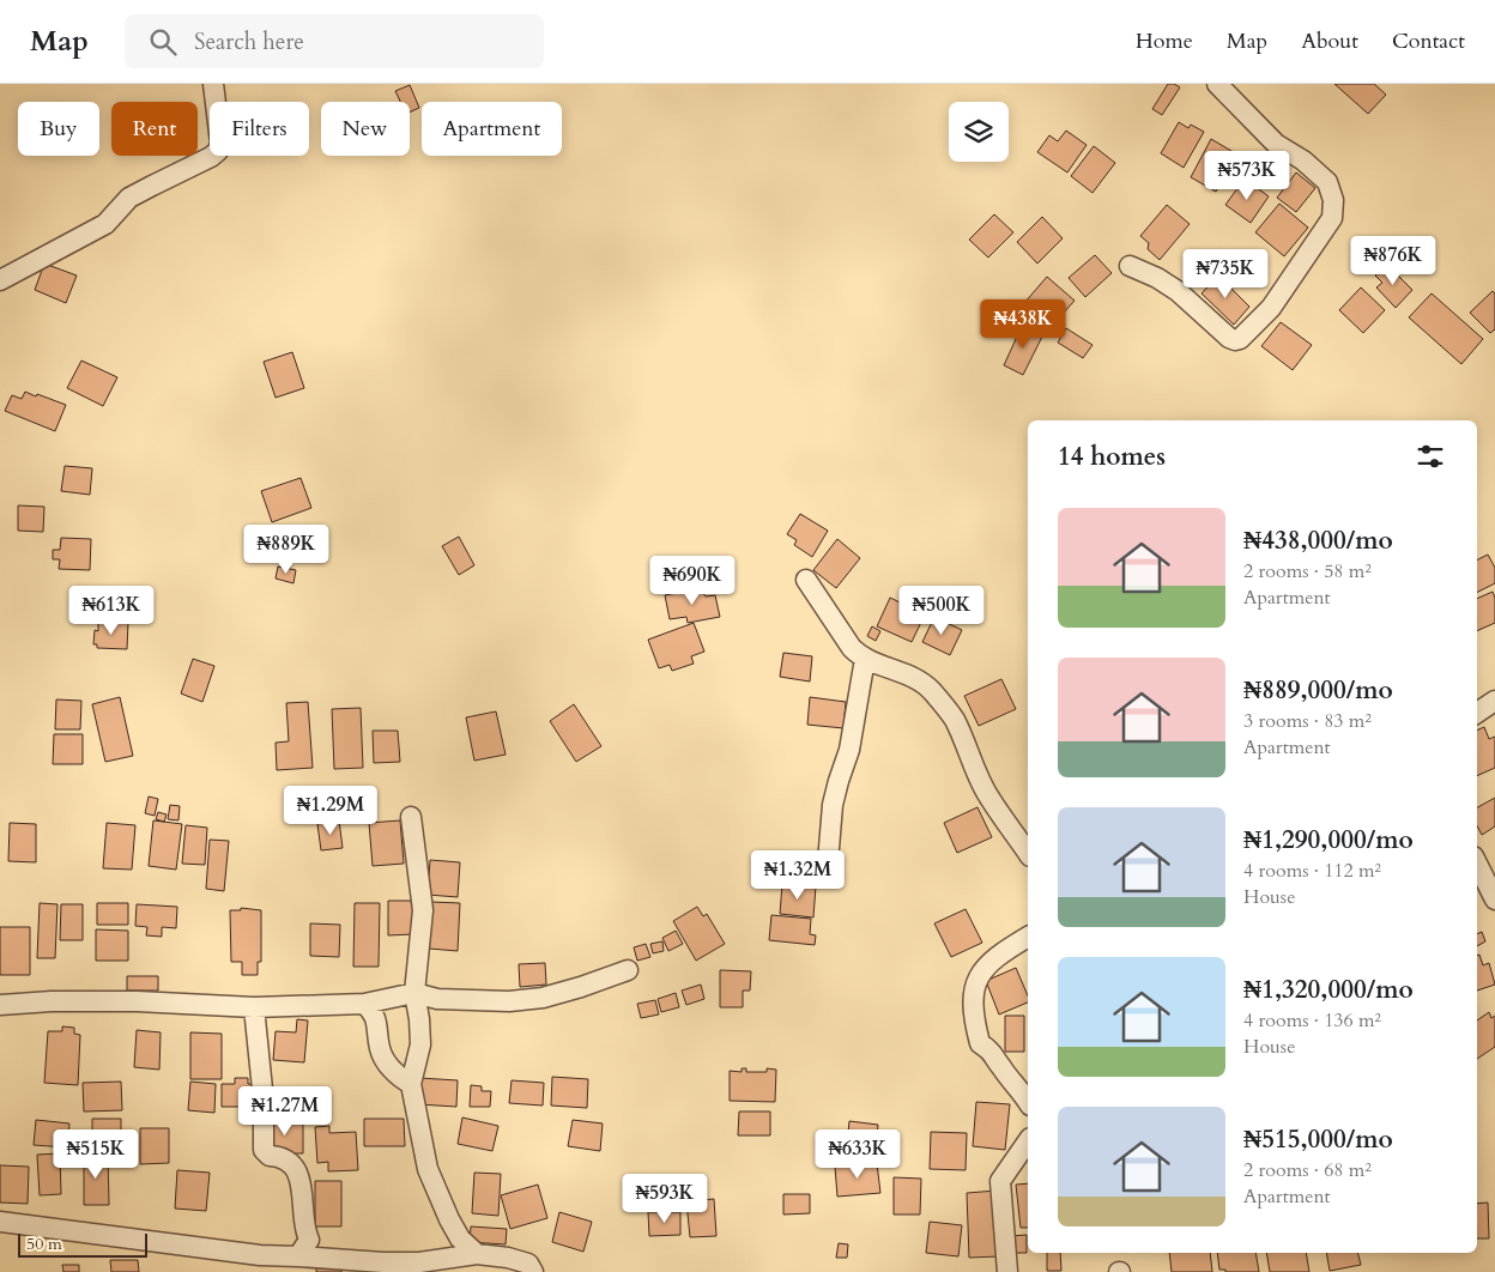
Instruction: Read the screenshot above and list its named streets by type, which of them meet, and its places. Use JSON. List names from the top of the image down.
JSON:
{
  "scale_bar": "50 m",
  "page": {
    "header": "Map",
    "search": "Search here",
    "nav": [
      "Home",
      "Map",
      "About",
      "Contact"
    ],
    "chip": [
      "Buy",
      "Rent",
      "Filters",
      "New",
      "Apartment"
    ],
    "price": [
      "₦573K",
      "₦876K",
      "₦735K",
      "₦438K",
      "₦889K",
      "₦690K",
      "₦613K",
      "₦500K",
      "₦1.29M",
      "₦1.32M",
      "₦1.27M",
      "₦515K",
      "₦633K",
      "₦593K"
    ],
    "heading": "14 homes",
    "list": [
      {
        "name": "₦438,000/mo",
        "note": "2 rooms · 58 m² · Apartment"
      },
      {
        "name": "₦889,000/mo",
        "note": "3 rooms · 83 m² · Apartment"
      },
      {
        "name": "₦1,290,000/mo",
        "note": "4 rooms · 112 m² · House"
      },
      {
        "name": "₦1,320,000/mo",
        "note": "4 rooms · 136 m² · House"
      },
      {
        "name": "₦515,000/mo",
        "note": "2 rooms · 68 m² · Apartment"
      }
    ],
    "scale": "50 m"
  }
}
